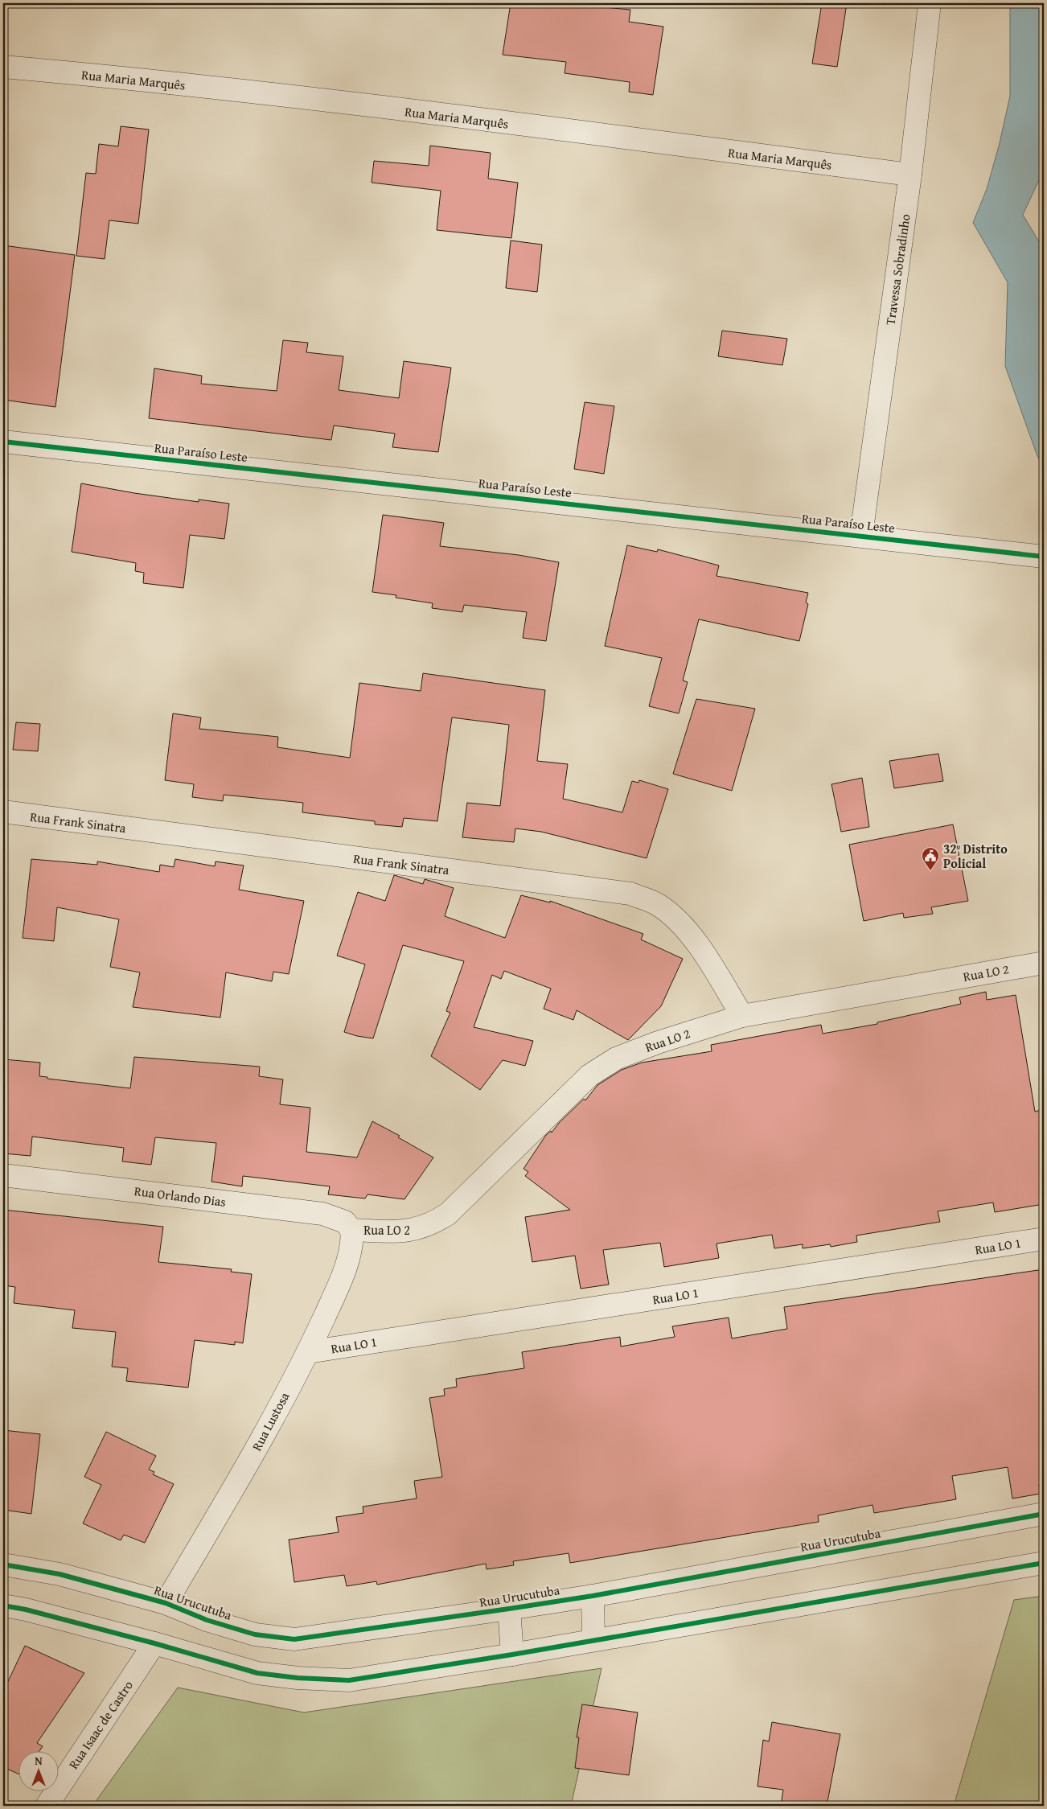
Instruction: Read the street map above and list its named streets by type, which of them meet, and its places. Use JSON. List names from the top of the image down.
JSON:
{
  "streets": {
    "street": [
      "Rua Maria Marquês",
      "Travessa Sobradinho",
      "Rua Paraíso Leste",
      "Rua Frank Sinatra",
      "Rua LO 2",
      "Rua Orlando Dias",
      "Rua LO 1",
      "Rua Lustosa",
      "Rua Urucutuba",
      "Rua Isaac de Castro"
    ]
  },
  "crossings": [
    ["Rua Maria Marquês", "Travessa Sobradinho"],
    ["Travessa Sobradinho", "Rua Paraíso Leste"],
    ["Rua Frank Sinatra", "Rua LO 2"],
    ["Rua LO 2", "Rua Orlando Dias"],
    ["Rua LO 2", "Rua Lustosa"],
    ["Rua Orlando Dias", "Rua Lustosa"],
    ["Rua LO 1", "Rua Lustosa"],
    ["Rua Lustosa", "Rua Urucutuba"]
  ],
  "places": {
    "public building": ["32º Distrito Policial"]
  },
  "north": "top"
}
